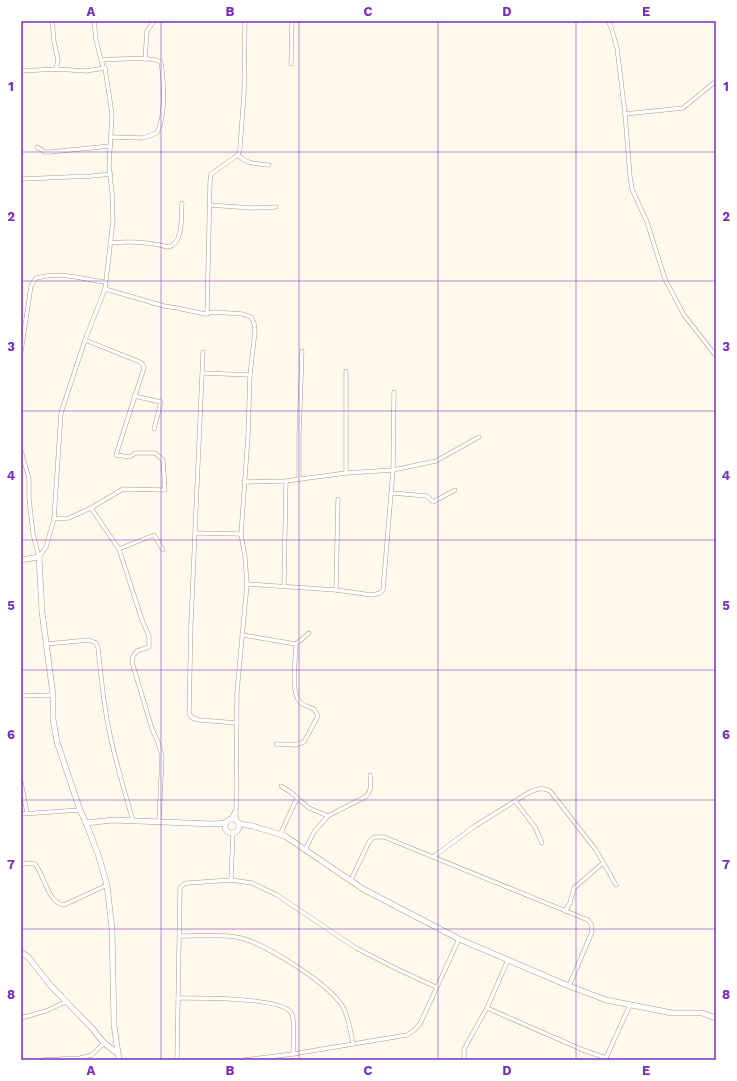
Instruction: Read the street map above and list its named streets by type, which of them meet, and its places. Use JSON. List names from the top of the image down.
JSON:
{
  "grid": {
    "columns": [
      "A",
      "B",
      "C",
      "D",
      "E"
    ],
    "rows": [
      "1",
      "2",
      "3",
      "4",
      "5",
      "6",
      "7",
      "8"
    ]
  }
}
